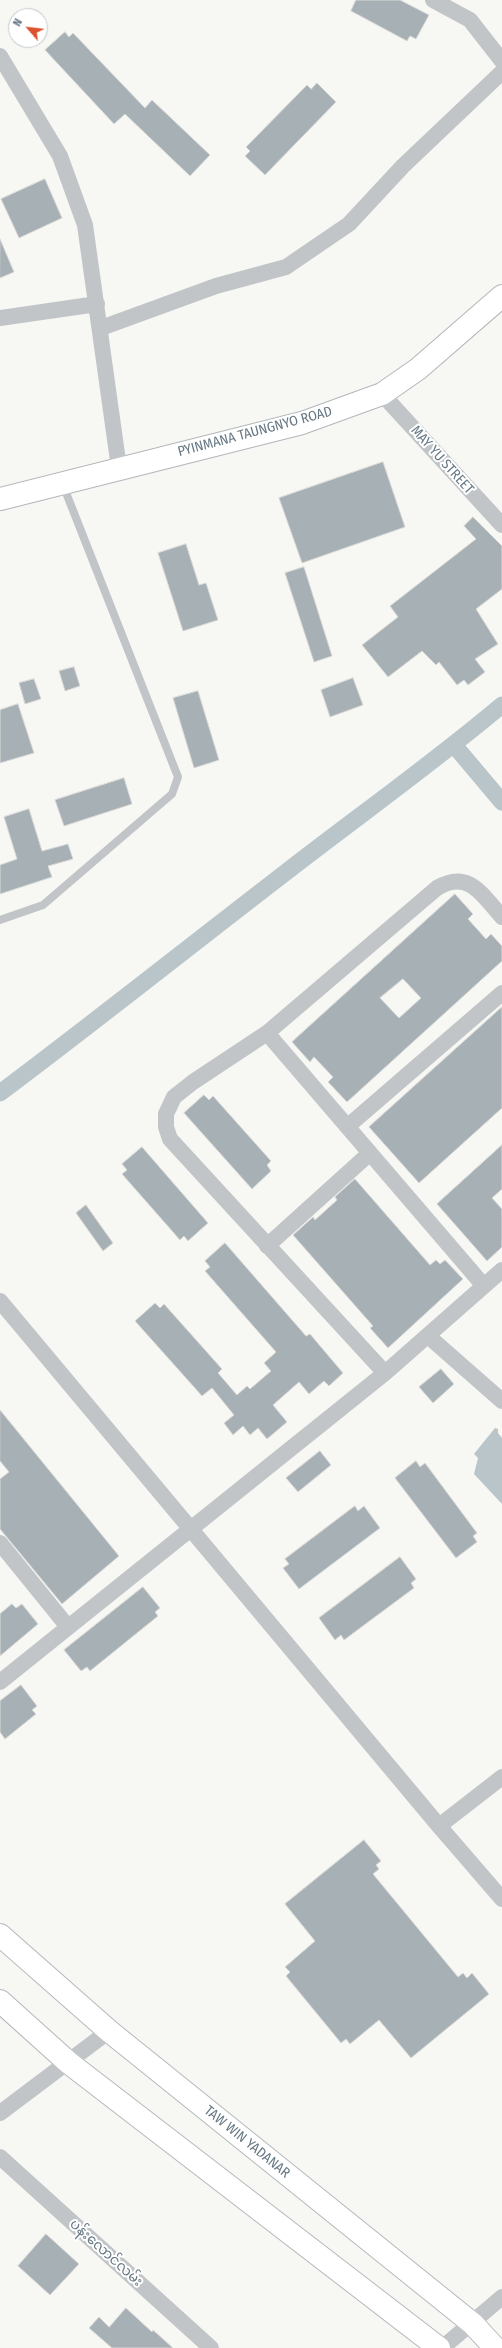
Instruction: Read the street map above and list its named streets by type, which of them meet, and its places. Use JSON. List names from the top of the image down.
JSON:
{
  "streets": {
    "main road": ["PYINMANA TAUNGNYO ROAD", "TAW WIN YADANAR"],
    "street": ["MAY YU STREET", "ပန်းလောင်လမ်း"]
  },
  "crossings": [
    ["PYINMANA TAUNGNYO ROAD", "MAY YU STREET"]
  ],
  "north": "top left"
}
